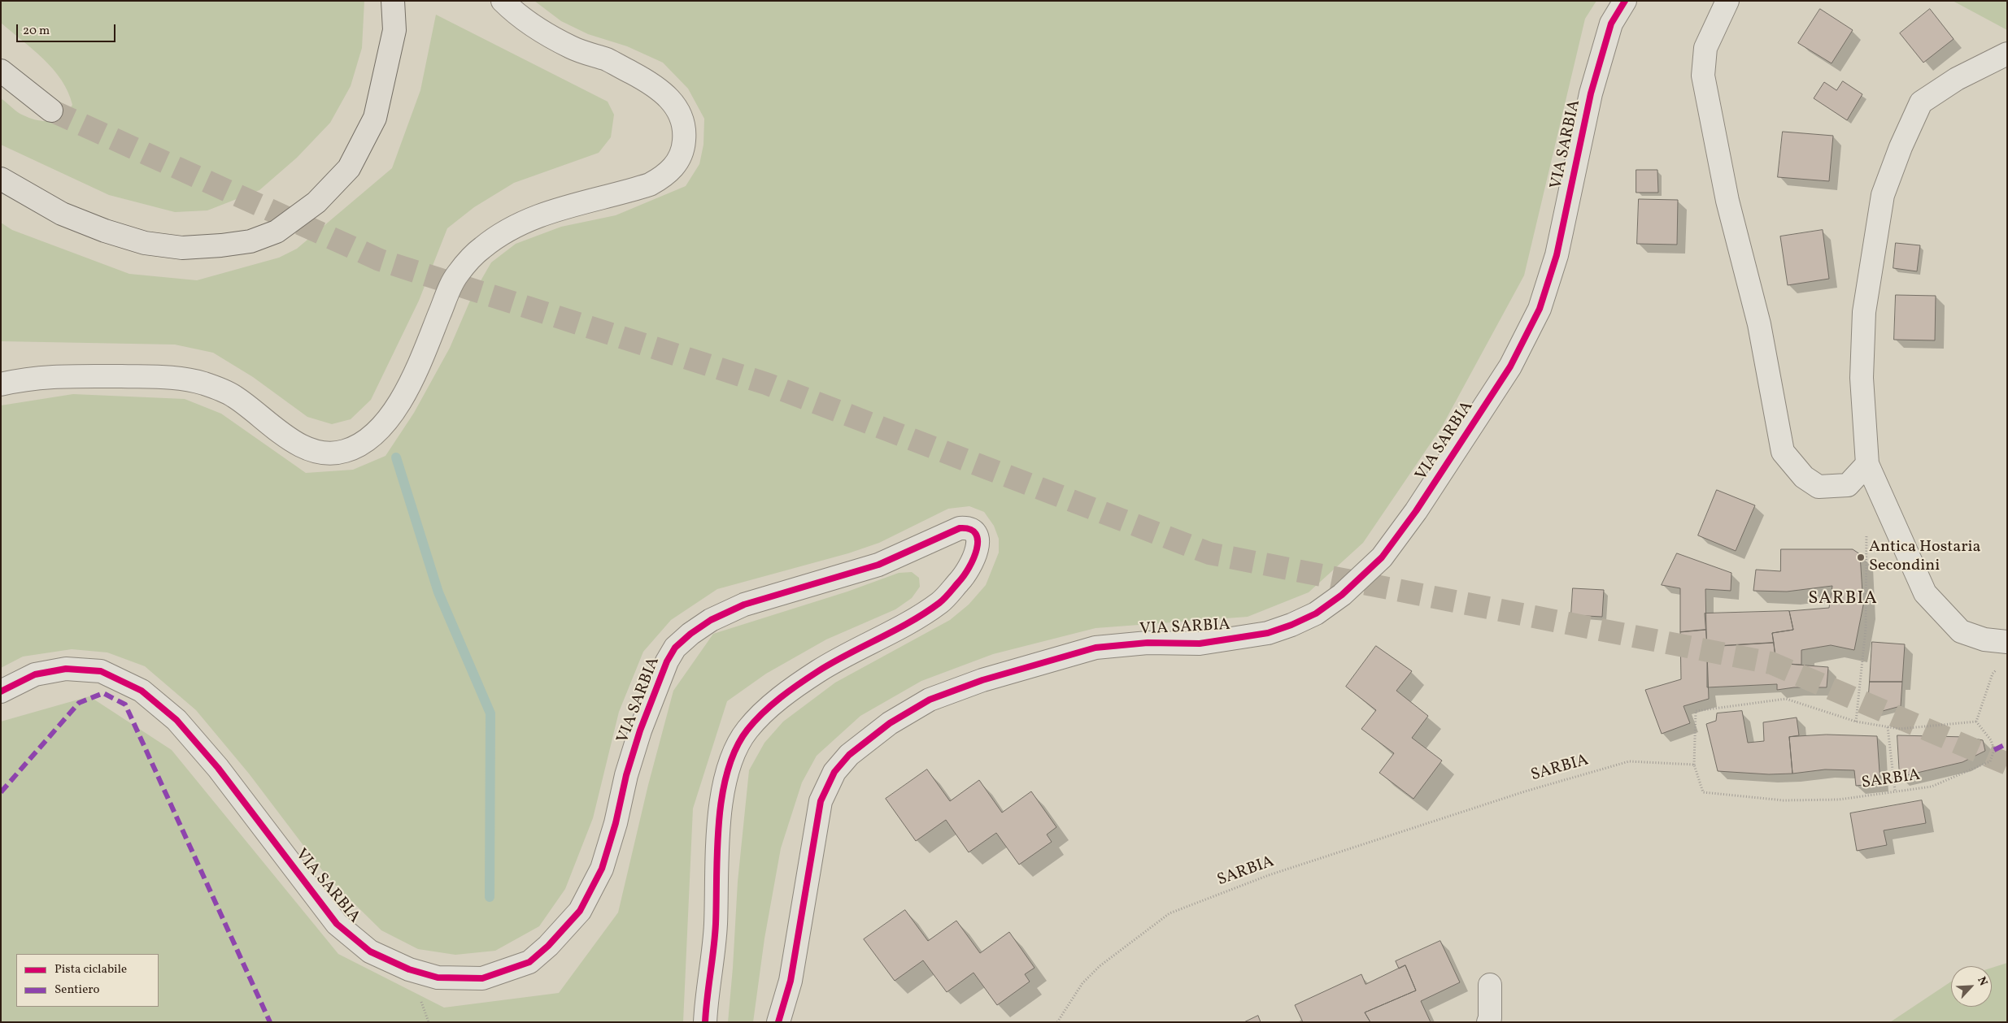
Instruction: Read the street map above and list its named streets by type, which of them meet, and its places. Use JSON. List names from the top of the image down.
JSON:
{
  "streets": {
    "street": ["VIA SARBIA"],
    "path": ["SARBIA"]
  },
  "districts": ["SARBIA"],
  "places": ["Antica Hostaria Secondini"],
  "legend": ["Pista ciclabile", "Sentiero"],
  "scale_bar": "20 m",
  "north": "top right"
}
